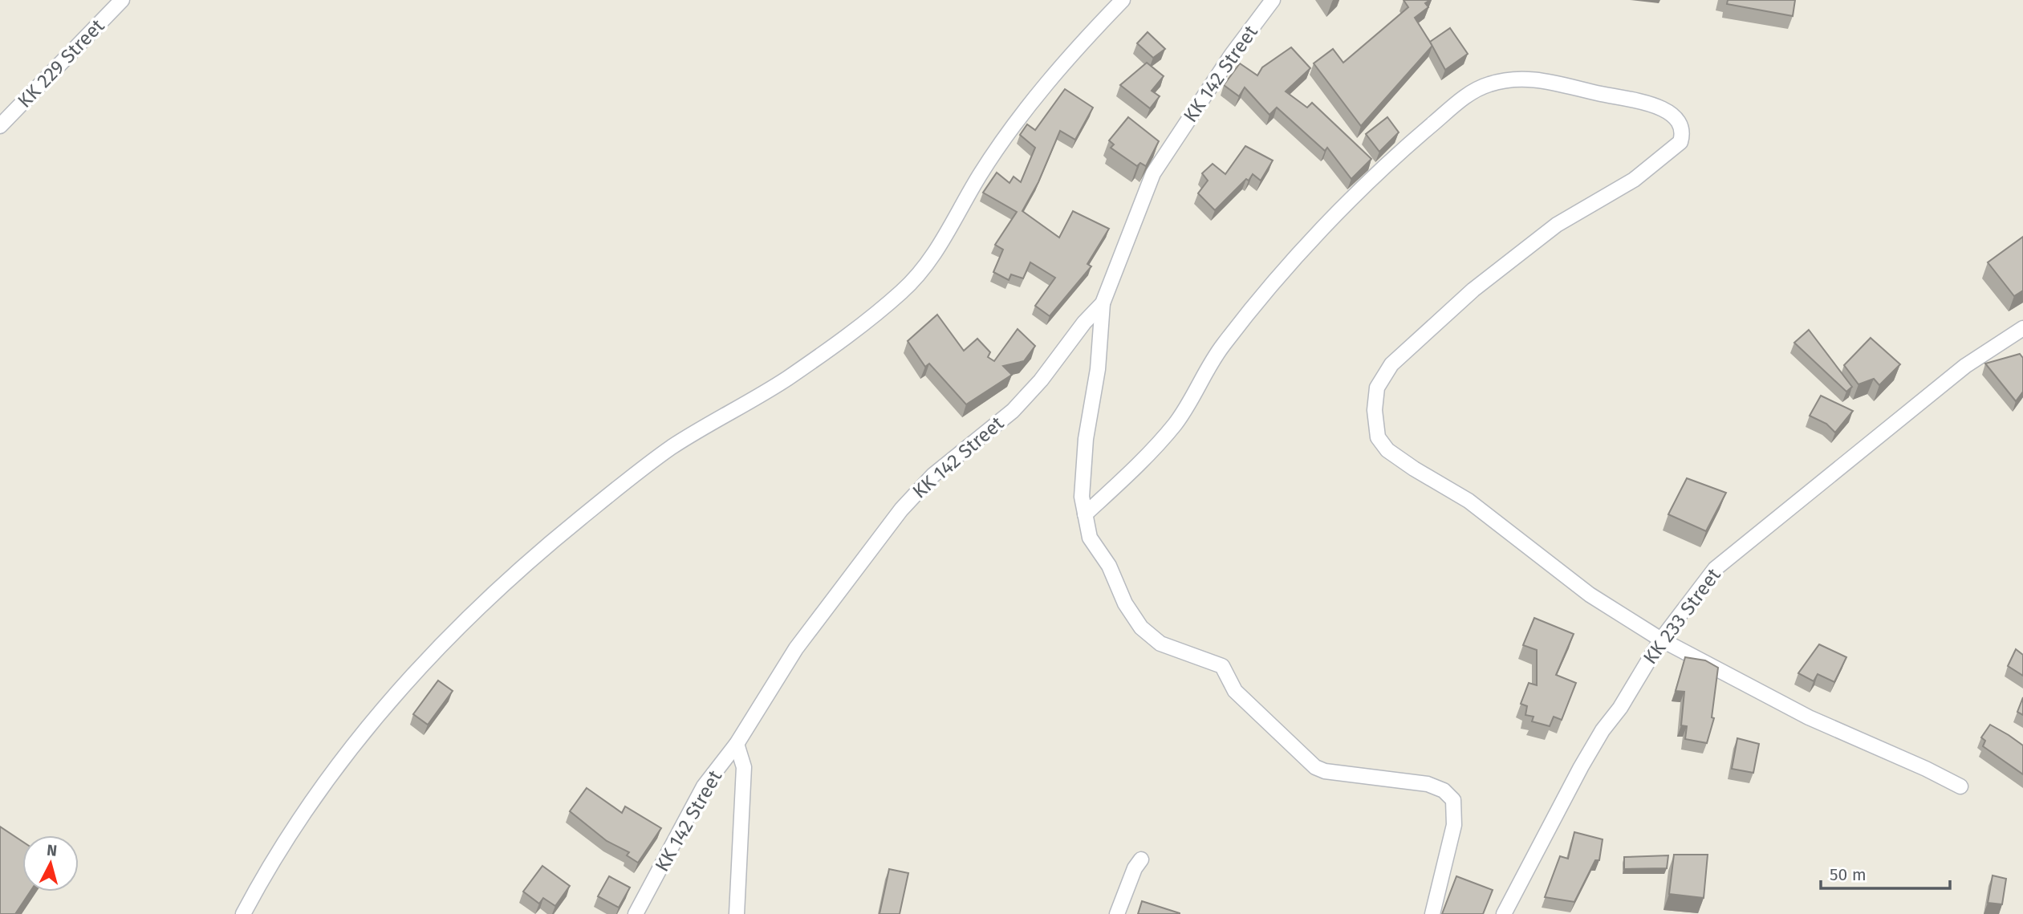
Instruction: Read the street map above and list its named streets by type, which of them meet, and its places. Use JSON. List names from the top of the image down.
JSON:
{
  "streets": {
    "street": ["KK 229 Street", "KK 142 Street", "KK 233 Street"]
  },
  "scale_bar": "50 m",
  "north": "top"
}
